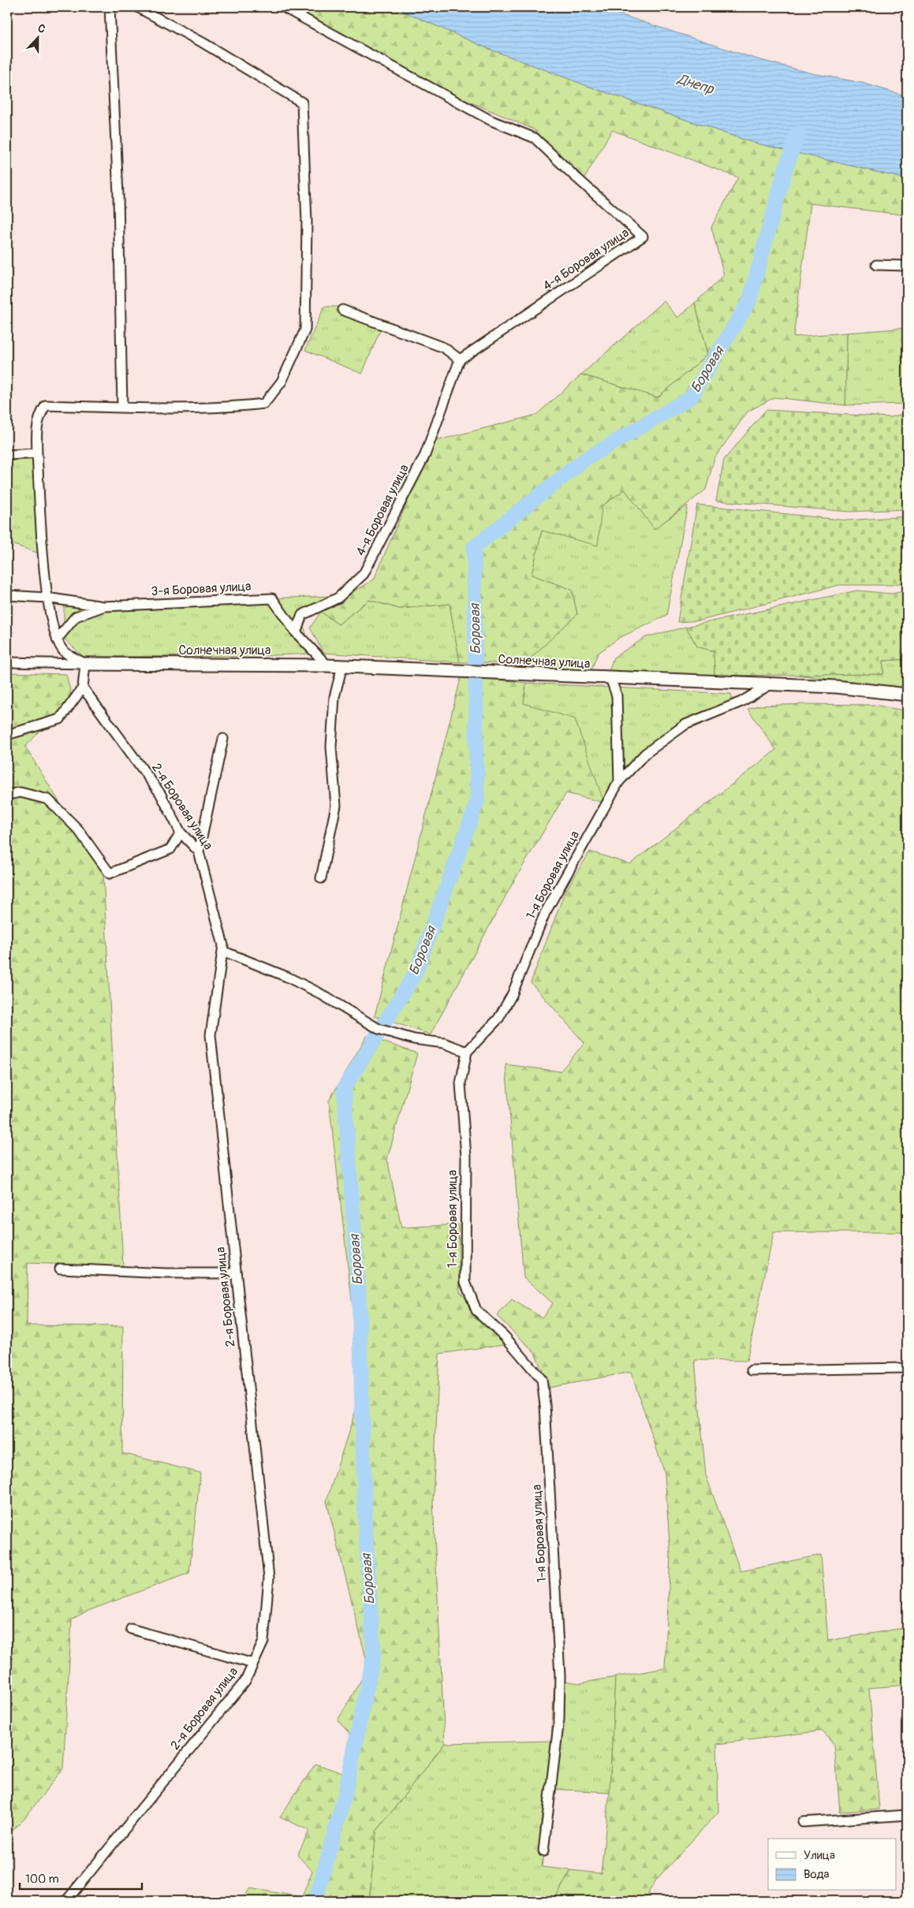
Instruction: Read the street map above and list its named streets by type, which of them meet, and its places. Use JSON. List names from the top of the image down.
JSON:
{
  "streets": {
    "street": [
      "4-я Боровая улица",
      "3-я Боровая улица",
      "Солнечная улица",
      "2-я Боровая улица",
      "1-я Боровая улица"
    ]
  },
  "crossings": [
    ["4-я Боровая улица", "3-я Боровая улица"],
    ["3-я Боровая улица", "Солнечная улица"],
    ["Солнечная улица", "1-я Боровая улица"]
  ],
  "water": ["Днепр", "Боровая"],
  "legend": ["Улица", "Вода"],
  "scale_bar": "100 m",
  "north": "top"
}
